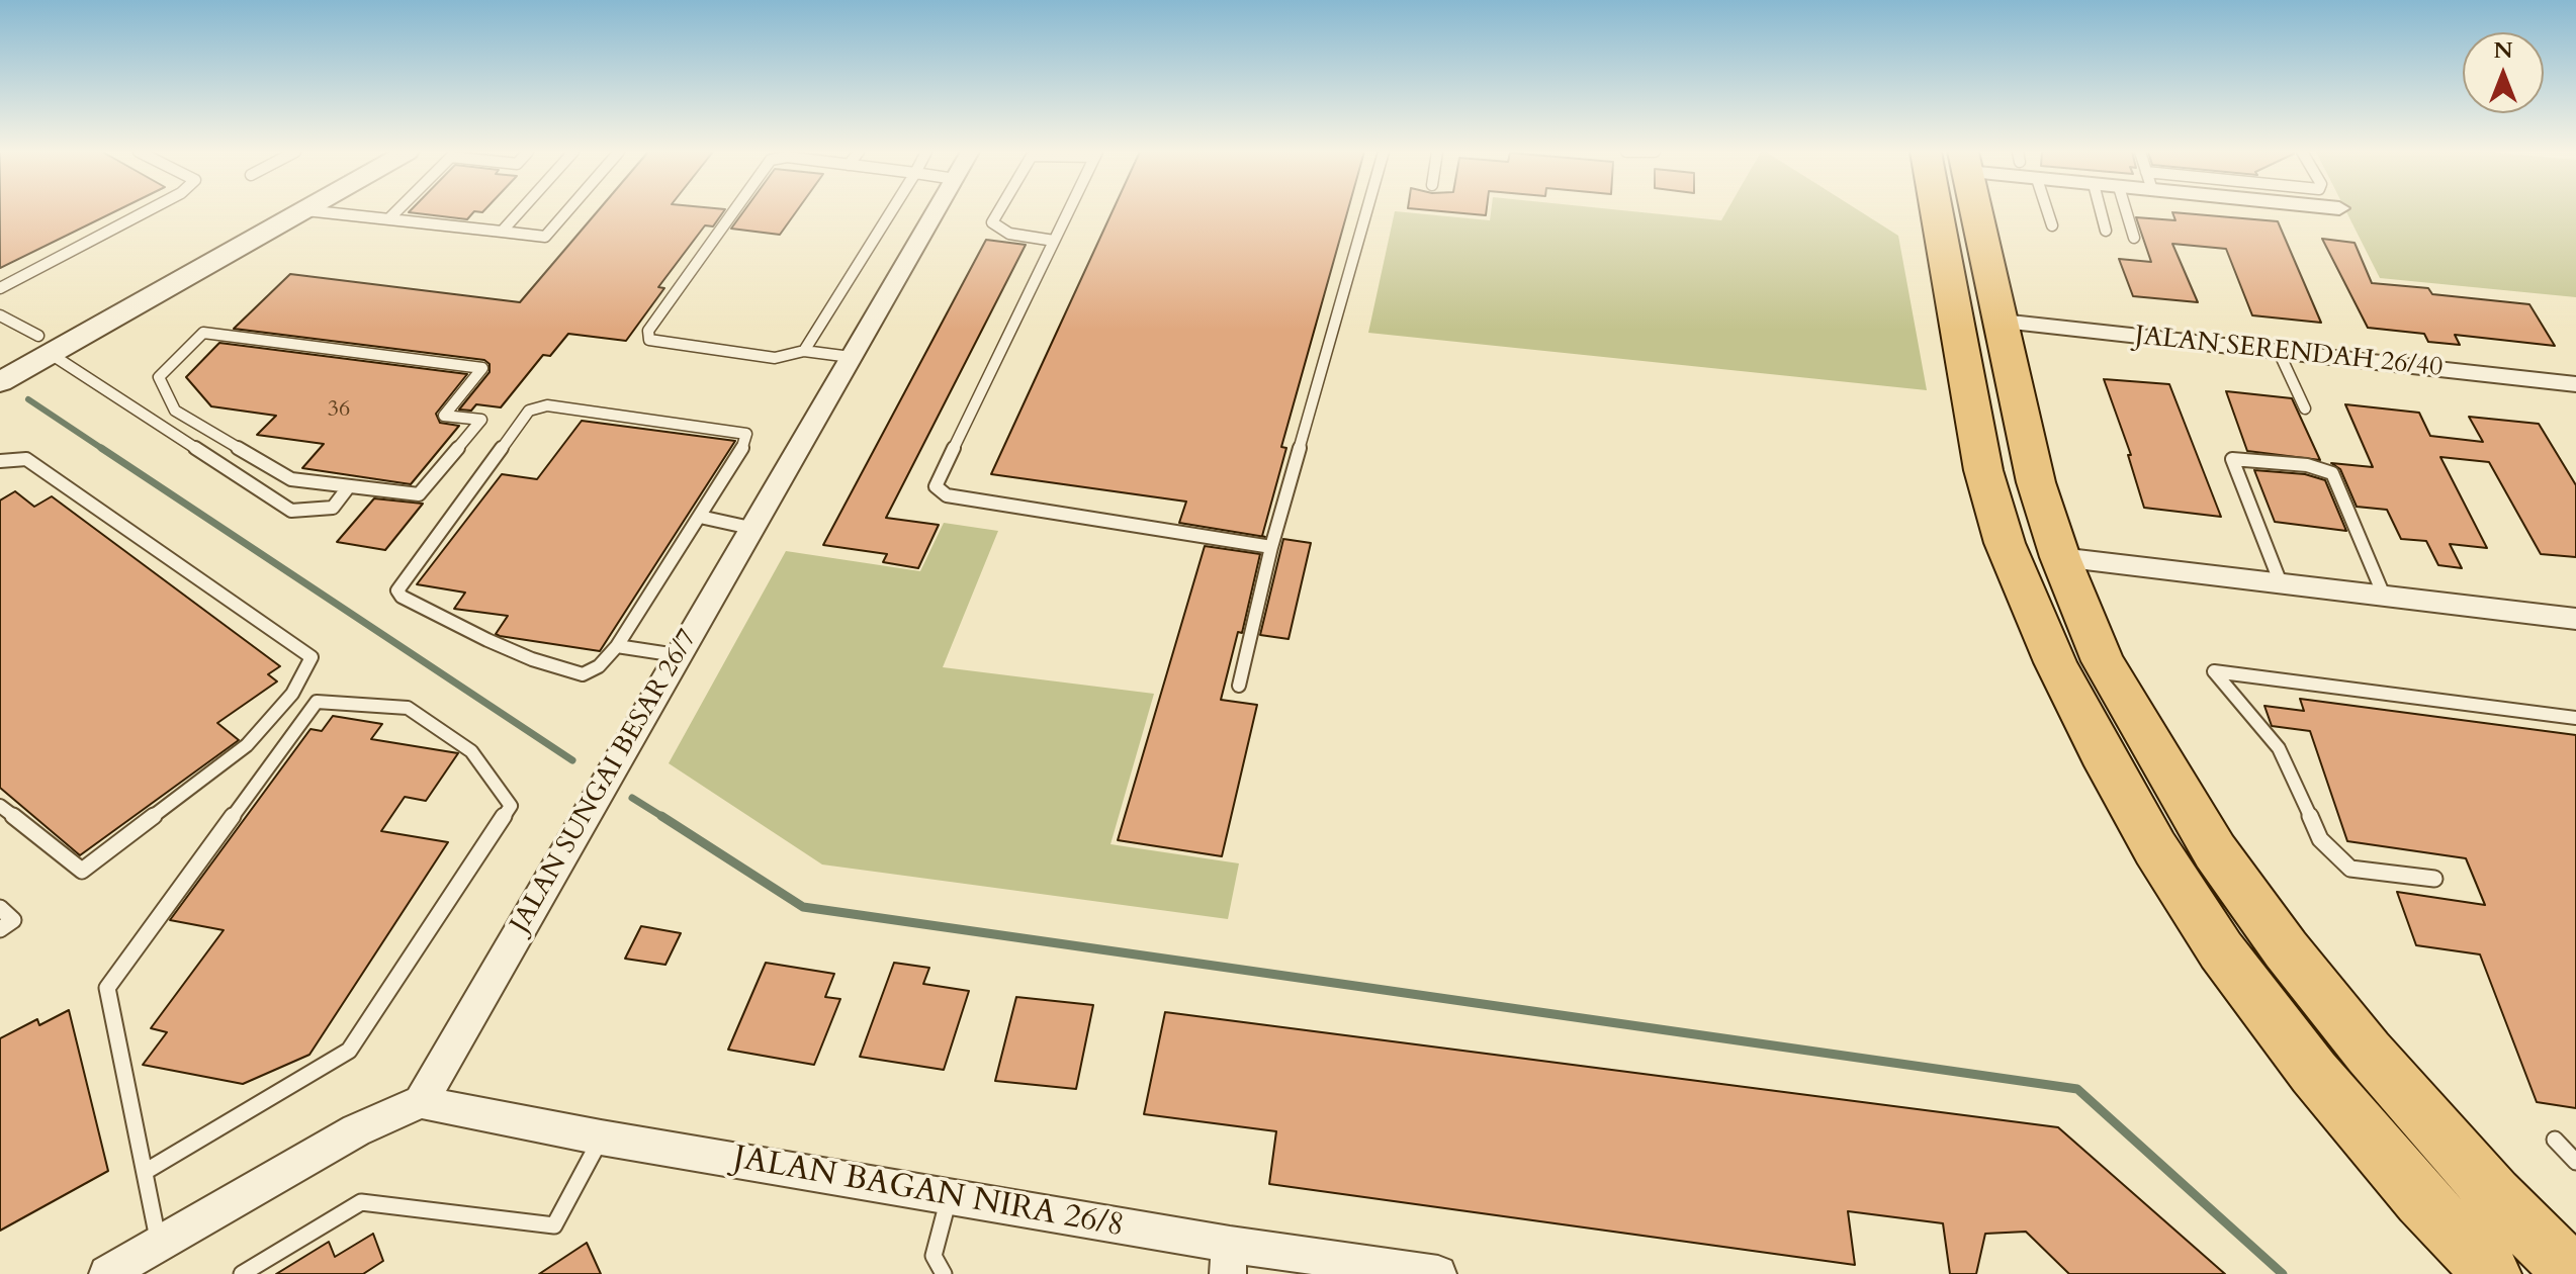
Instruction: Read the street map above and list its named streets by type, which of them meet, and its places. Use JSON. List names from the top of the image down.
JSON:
{
  "streets": {
    "street": ["JALAN SERENDAH 26/40", "JALAN SUNGAI BESAR 26/7", "JALAN BAGAN NIRA 26/8"]
  },
  "crossings": [
    ["JALAN SUNGAI BESAR 26/7", "JALAN BAGAN NIRA 26/8"]
  ],
  "house_numbers": ["36"],
  "north": "top"
}
